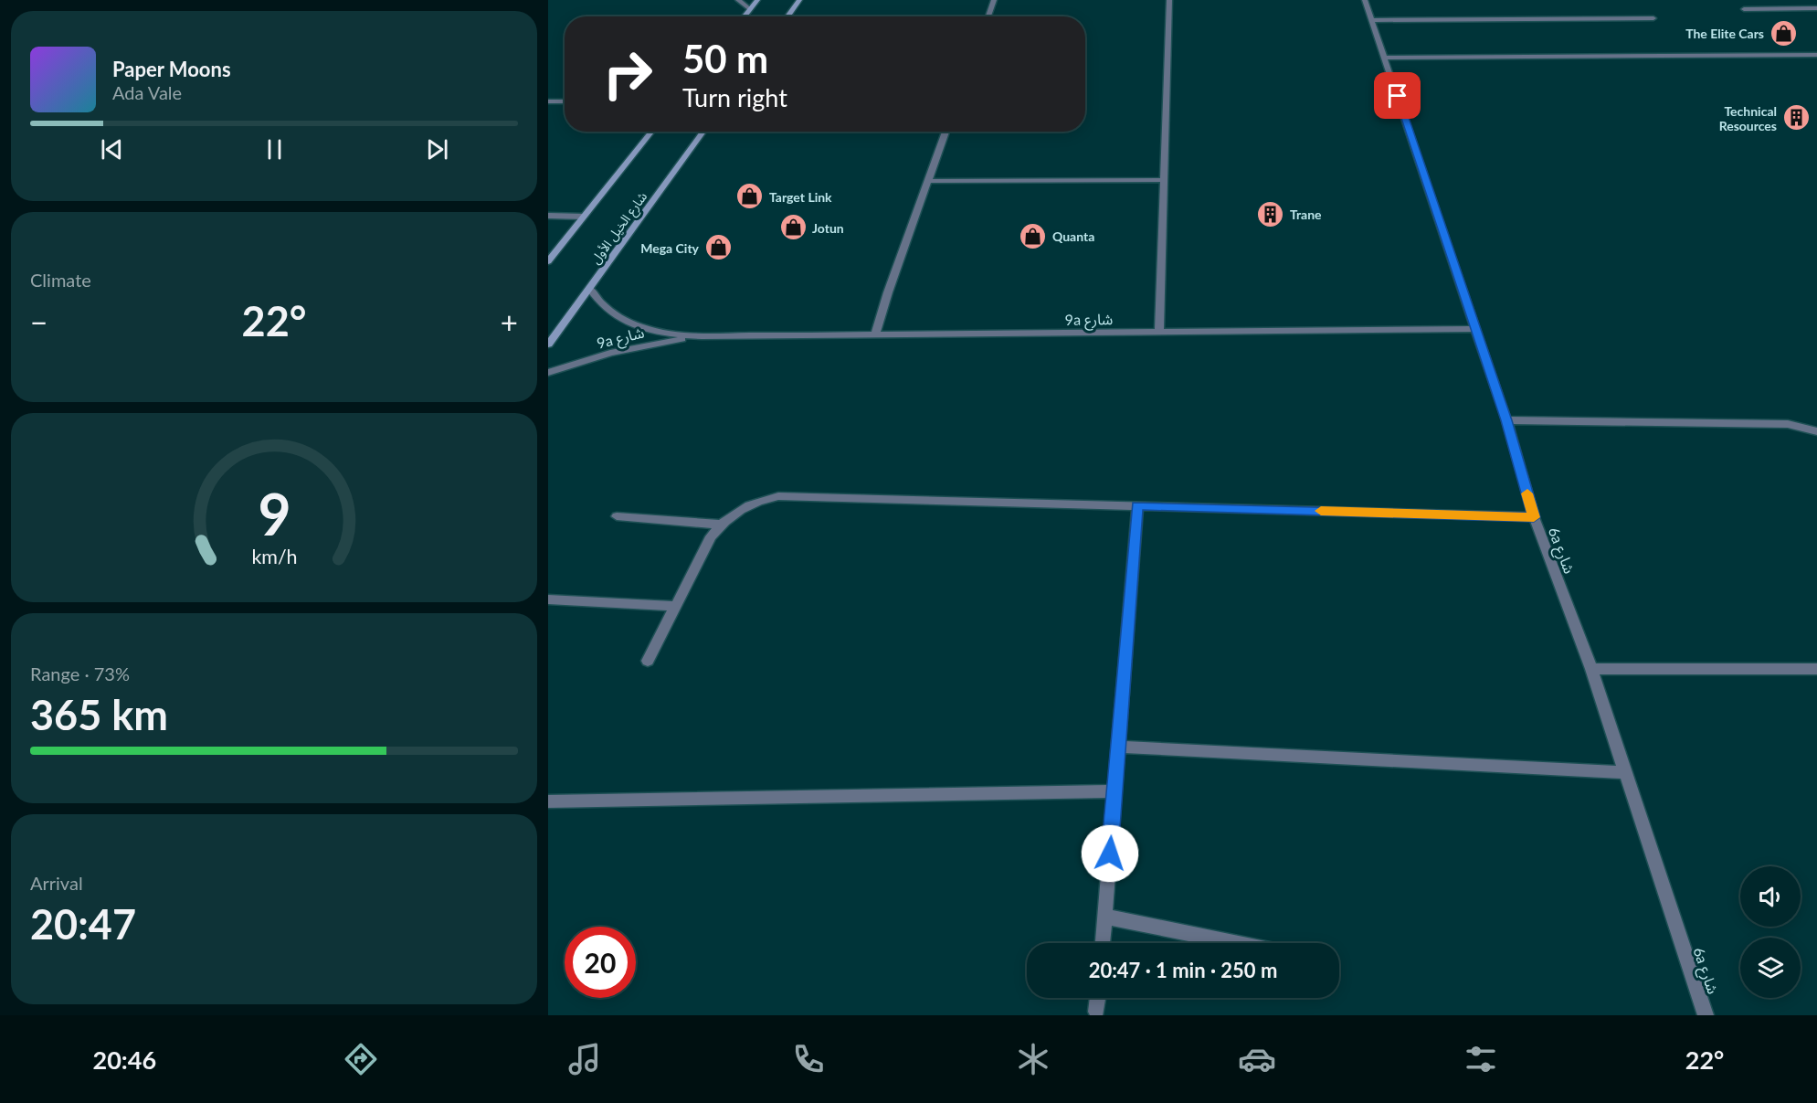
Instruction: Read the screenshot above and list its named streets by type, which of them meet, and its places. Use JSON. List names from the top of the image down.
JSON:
{
  "streets": {
    "main road": ["شارع الخيل الأول"],
    "lane": ["9a شارع", "6a شارع"]
  },
  "crossings": [
    ["شارع الخيل الأول", "9a شارع"],
    ["9a شارع", "6a شارع"]
  ],
  "places": {
    "shop": [
      "The Elite Cars",
      "Target Link",
      "Jotun",
      "Quanta",
      "Mega City"
    ],
    "building": ["Technical Resources", "Trane"]
  },
  "page": {
    "turn": ["50 m", "Turn right"],
    "song": ["Paper Moons", "Ada Vale"],
    "tile": [
      "Climate",
      ["Range · 73%", "365 km"],
      ["Arrival", "20:47"]
    ],
    "heat": ["−", "22°", "+"],
    "limit": "20",
    "trip": "20:47 · 1 min · 250 m",
    "tabs": ["20:46", "22°"],
    "gauge": ["9", "km/h"]
  }
}
